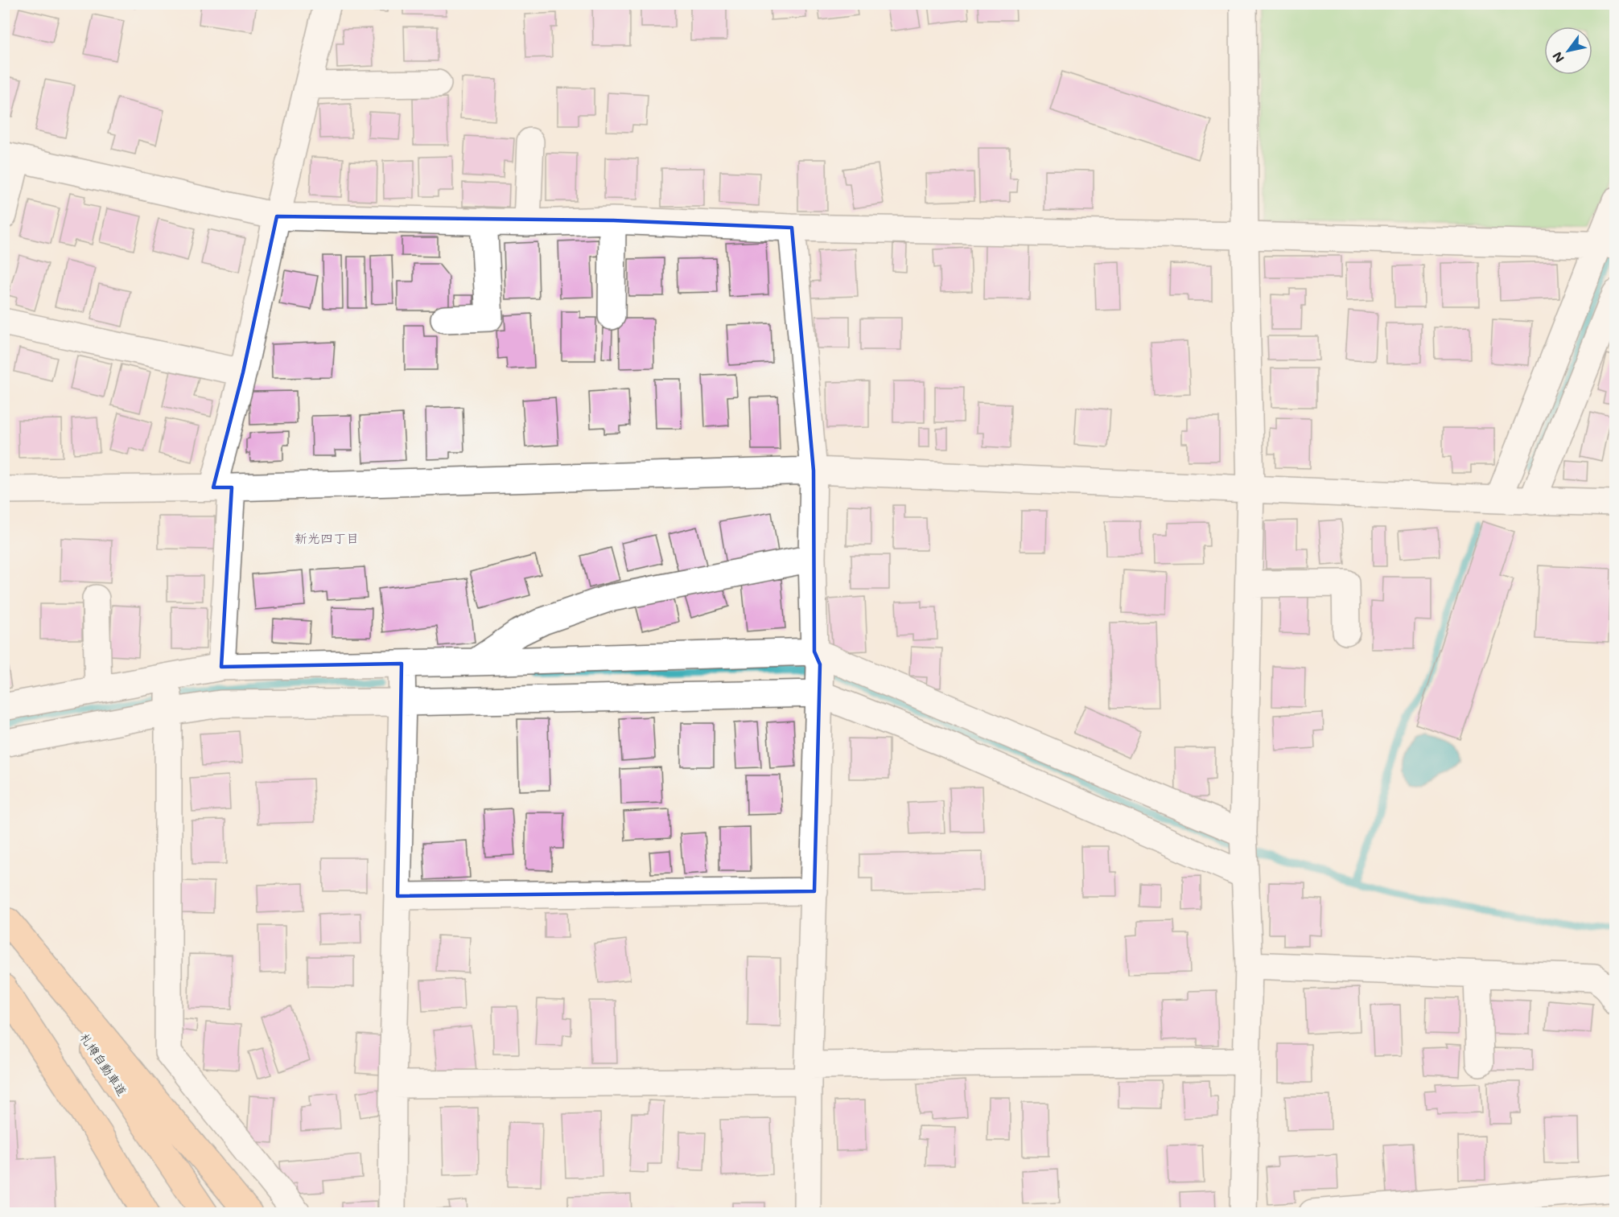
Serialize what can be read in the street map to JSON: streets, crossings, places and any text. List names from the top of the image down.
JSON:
{
  "streets": {
    "highway": ["札樽自動車道"]
  },
  "districts": ["新光四丁目"],
  "north": "bottom left"
}
